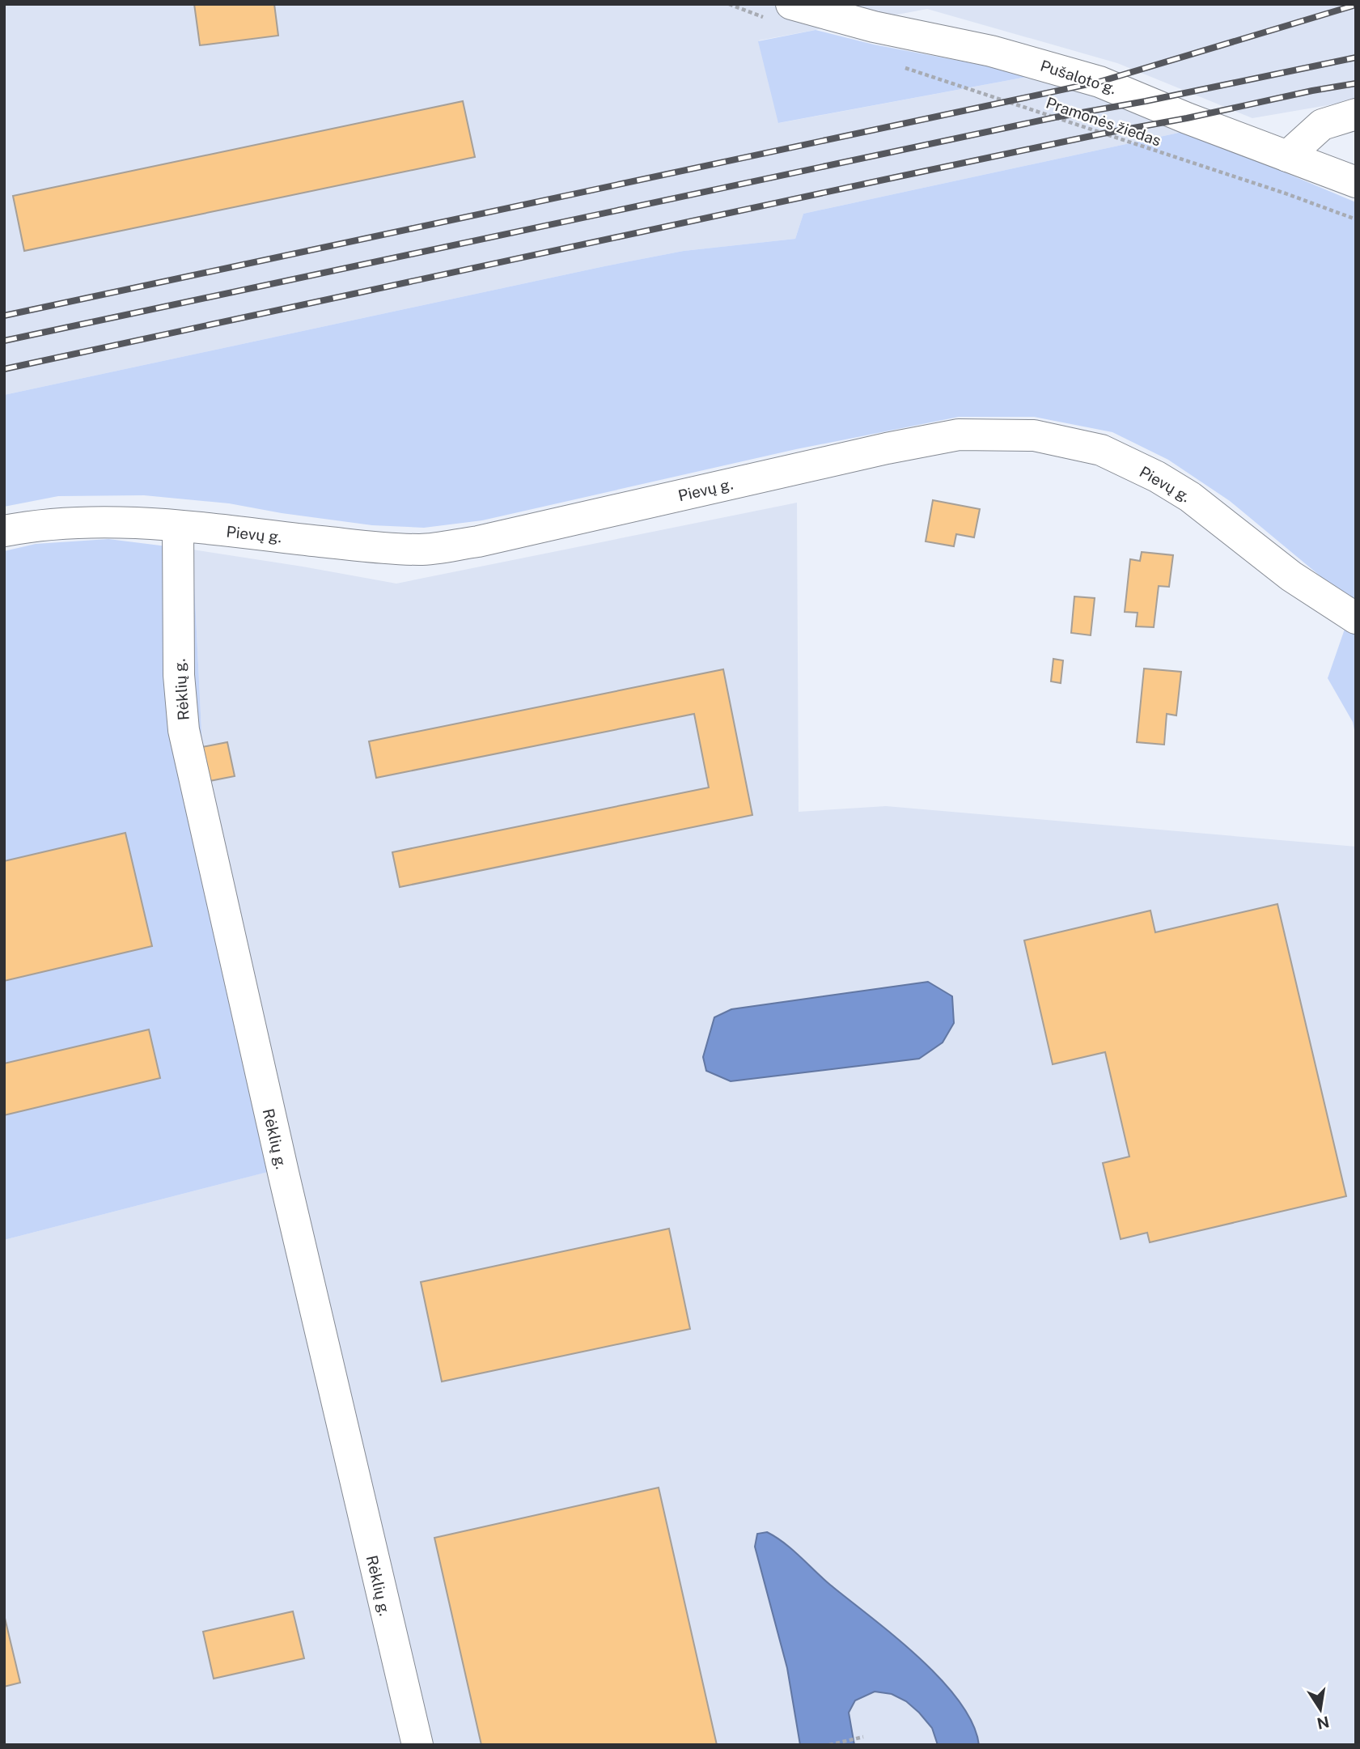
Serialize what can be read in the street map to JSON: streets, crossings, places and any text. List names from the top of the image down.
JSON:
{
  "streets": {
    "street": ["Pušaloto g.", "Pievų g.", "Rėklių g."],
    "path": ["Pramonės žiedas"]
  },
  "crossings": [
    ["Pievų g.", "Rėklių g."]
  ],
  "north": "bottom"
}
